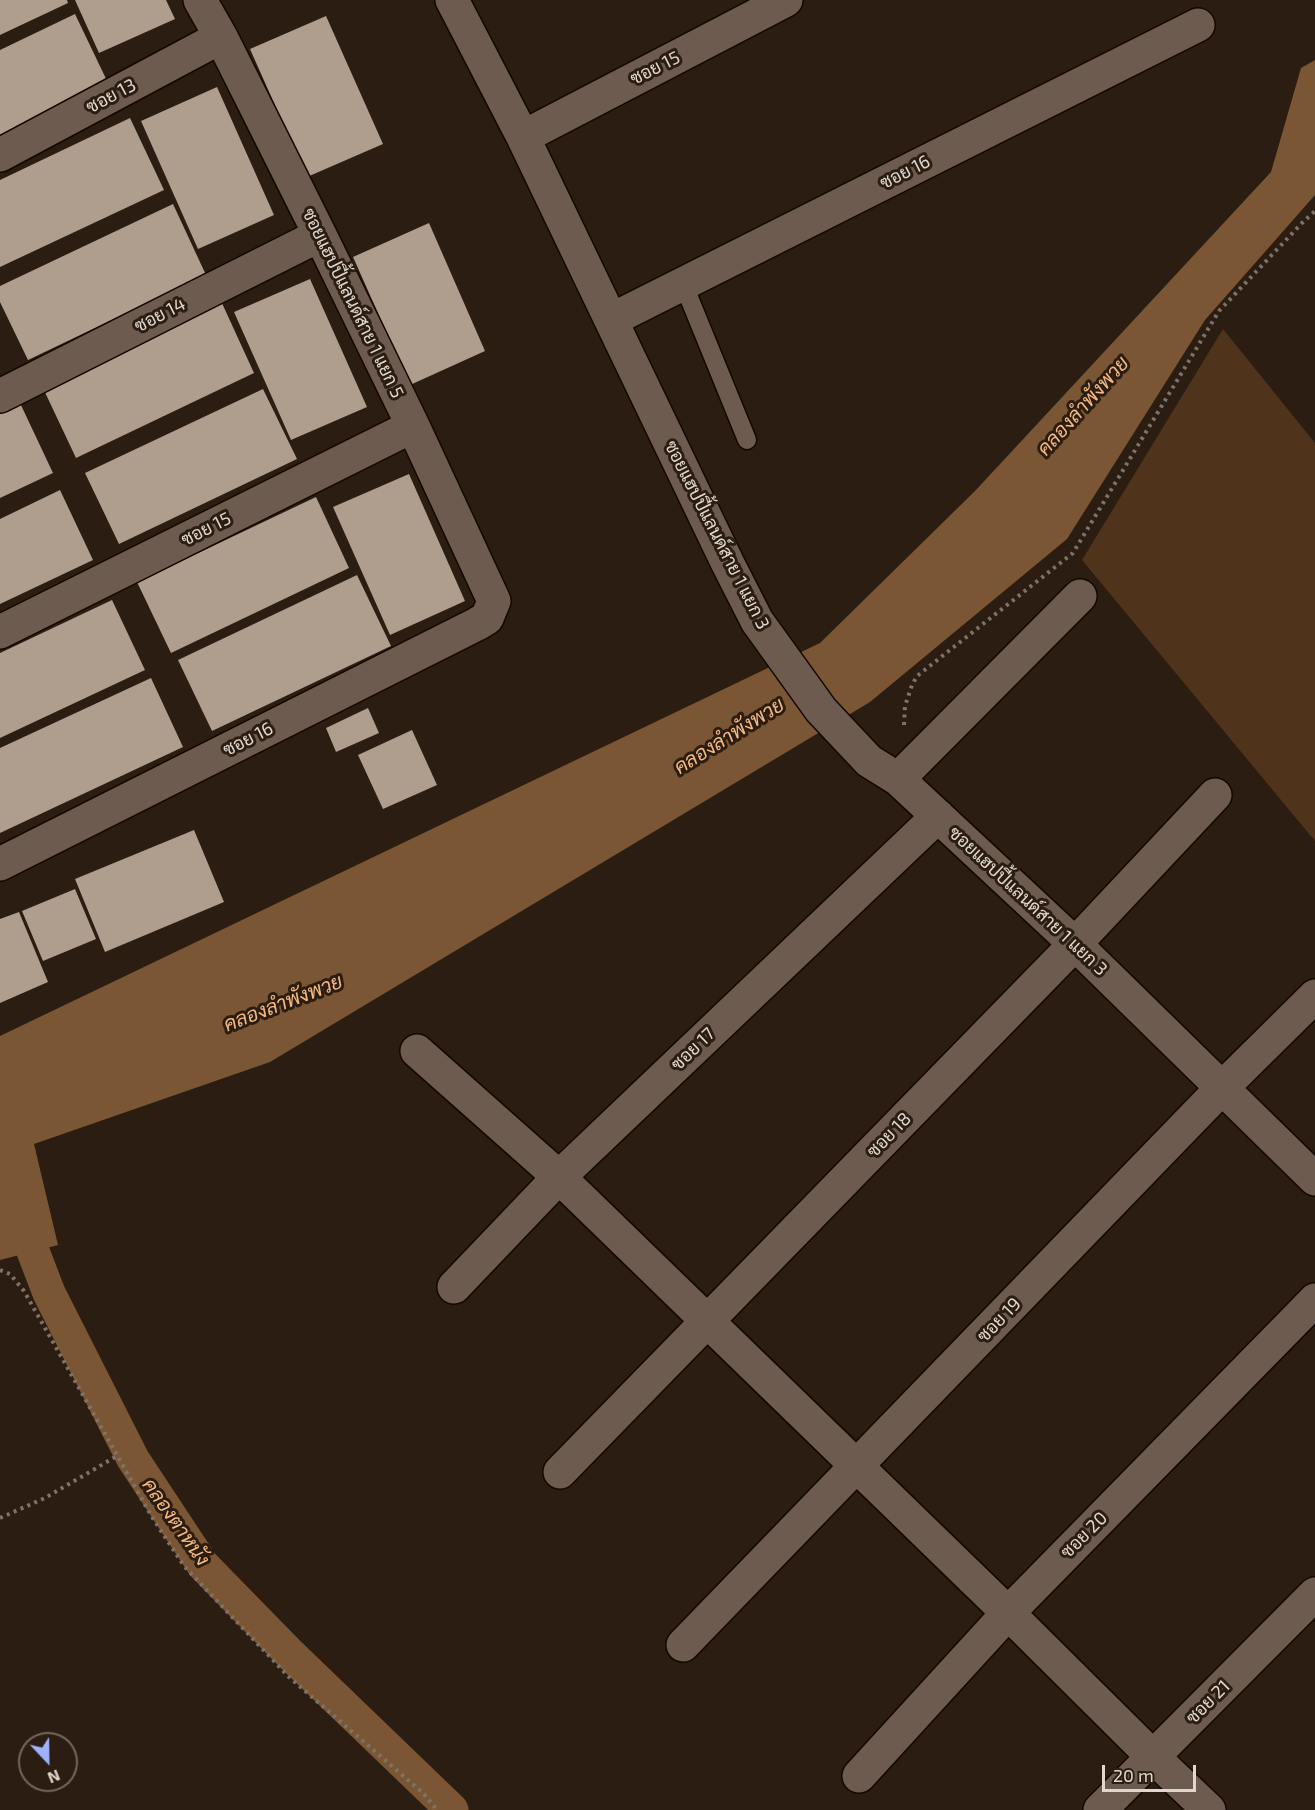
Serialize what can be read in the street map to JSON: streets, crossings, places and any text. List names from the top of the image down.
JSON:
{
  "streets": {
    "street": [
      "ซอย 15",
      "ซอย 13",
      "ซอย 16",
      "ซอยแฮปปี้แลนด์สาย 1 แยก 5",
      "ซอย 14",
      "ซอยแฮปปี้แลนด์สาย 1 แยก 3",
      "ซอย 17",
      "ซอย 18",
      "ซอย 19",
      "ซอย 20",
      "ซอย 21"
    ]
  },
  "crossings": [
    ["ซอย 15", "ซอยแฮปปี้แลนด์สาย 1 แยก 5"],
    ["ซอย 15", "ซอยแฮปปี้แลนด์สาย 1 แยก 3"],
    ["ซอย 13", "ซอยแฮปปี้แลนด์สาย 1 แยก 5"],
    ["ซอย 16", "ซอยแฮปปี้แลนด์สาย 1 แยก 5"],
    ["ซอย 16", "ซอยแฮปปี้แลนด์สาย 1 แยก 3"],
    ["ซอยแฮปปี้แลนด์สาย 1 แยก 5", "ซอย 14"],
    ["ซอยแฮปปี้แลนด์สาย 1 แยก 3", "ซอย 17"],
    ["ซอยแฮปปี้แลนด์สาย 1 แยก 3", "ซอย 18"],
    ["ซอยแฮปปี้แลนด์สาย 1 แยก 3", "ซอย 19"]
  ],
  "water": ["คลองลำพังพวย", "คลองตาหนัง"],
  "scale_bar": "20 m",
  "north": "bottom"
}
